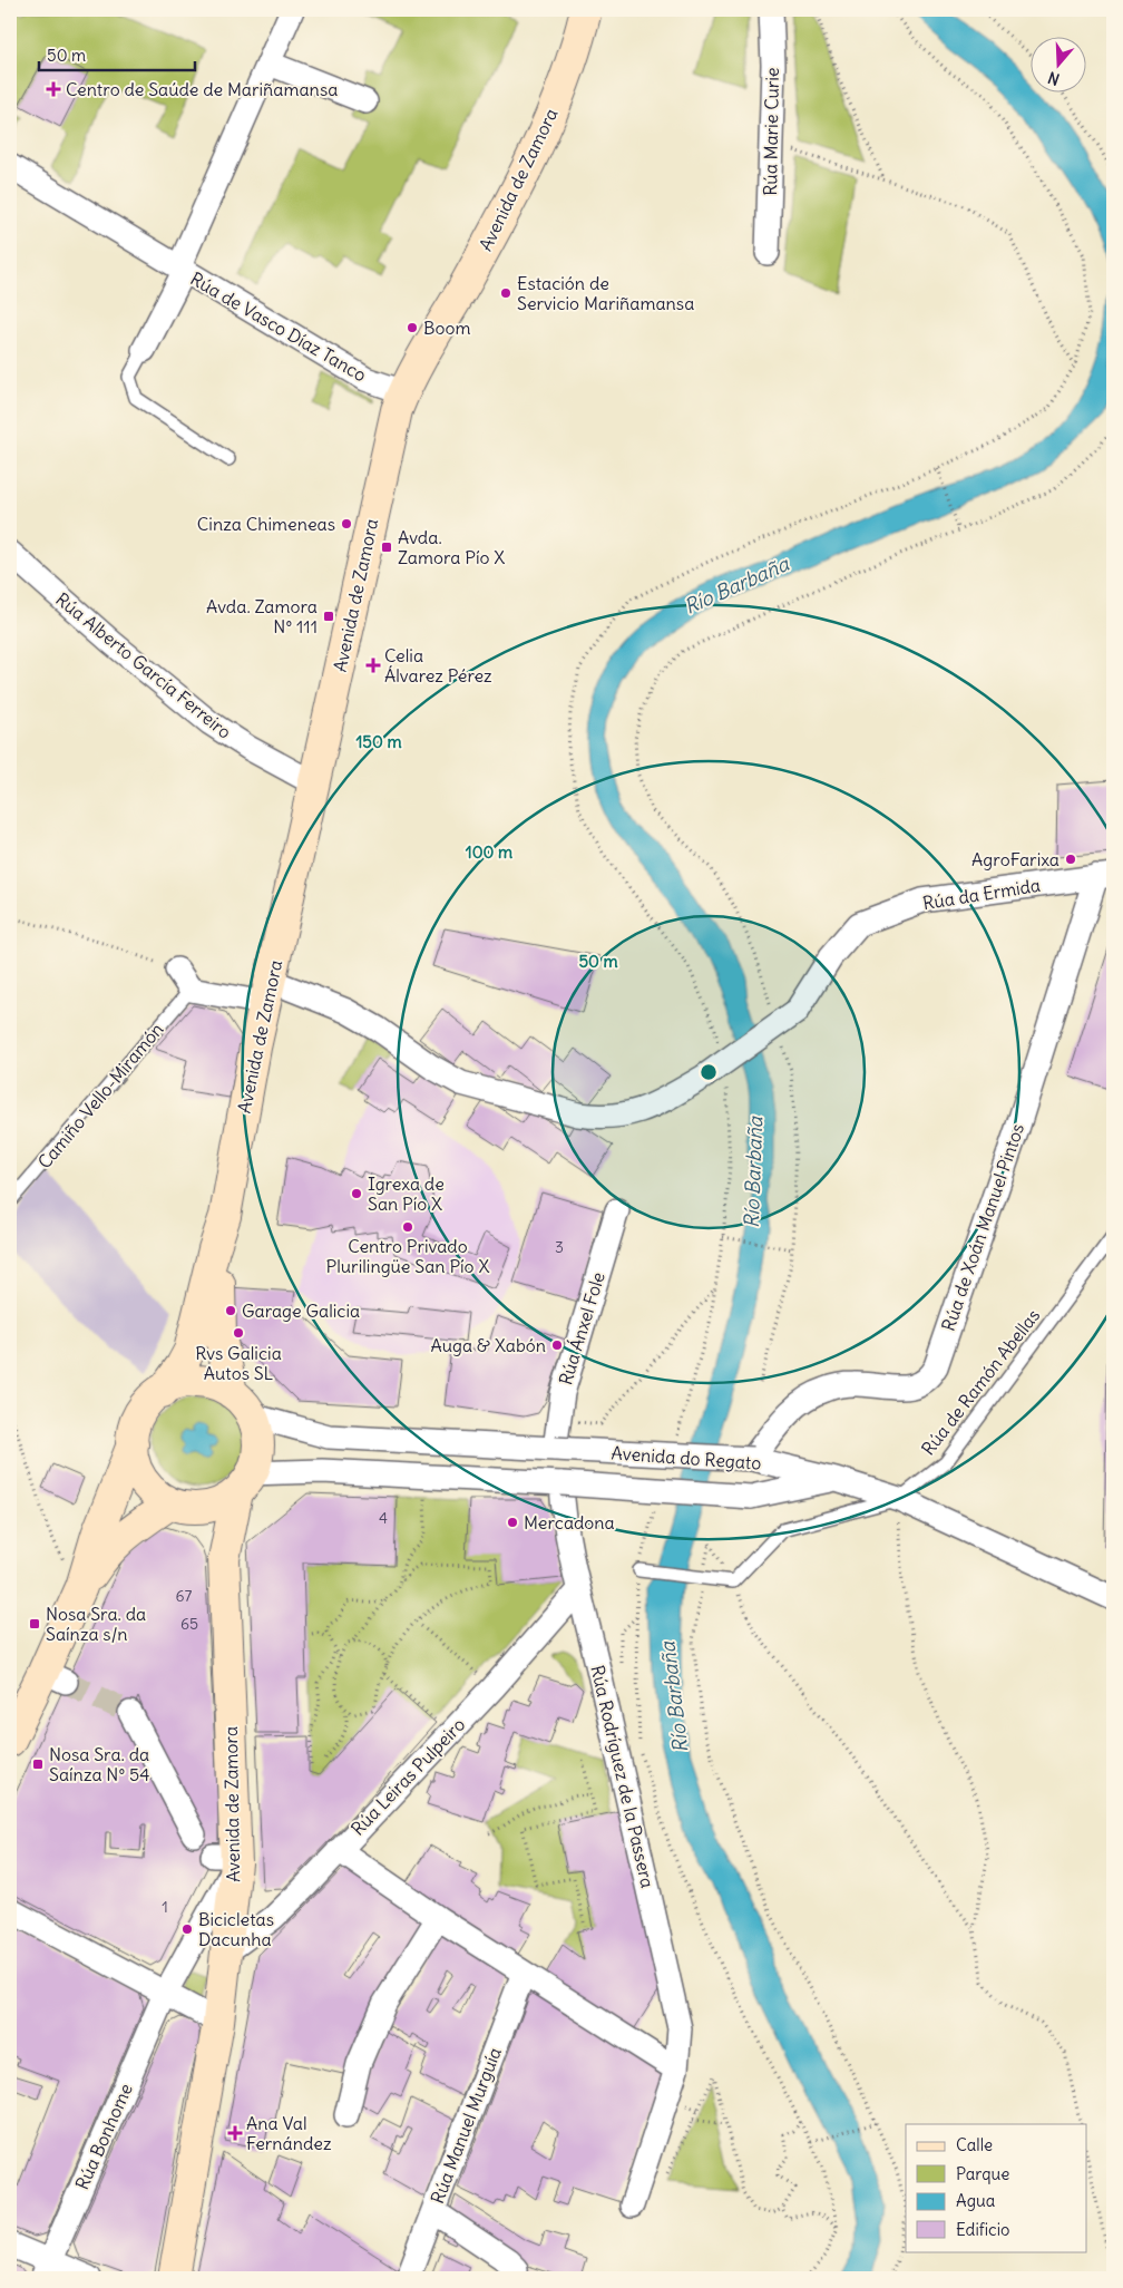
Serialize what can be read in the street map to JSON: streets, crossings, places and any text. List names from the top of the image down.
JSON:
{
  "streets": {
    "street": [
      "Rúa Marie Curie",
      "Avenida de Zamora",
      "Rúa de Vasco Díaz Tanco",
      "Rúa Alberto García Ferreiro",
      "Rúa da Ermida",
      "Rúa de Xoán Manuel Pintos",
      "Rúa Ánxel Fole",
      "Avenida do Regato",
      "Rúa Leiras Pulpeiro",
      "Rúa Rodríguez de la Passera",
      "Rúa Manuel Murguía",
      "Rúa Bonhome"
    ],
    "lane": ["Camiño Vello-Miramón", "Rúa de Ramón Abellas"]
  },
  "crossings": [
    ["Avenida de Zamora", "Rúa de Vasco Díaz Tanco"],
    ["Avenida de Zamora", "Rúa Alberto García Ferreiro"],
    ["Avenida de Zamora", "Avenida do Regato"],
    ["Avenida de Zamora", "Rúa Leiras Pulpeiro"],
    ["Avenida de Zamora", "Rúa Bonhome"],
    ["Rúa da Ermida", "Rúa de Xoán Manuel Pintos"],
    ["Rúa de Xoán Manuel Pintos", "Avenida do Regato"],
    ["Rúa Ánxel Fole", "Avenida do Regato"],
    ["Avenida do Regato", "Rúa Rodríguez de la Passera"],
    ["Rúa Leiras Pulpeiro", "Rúa Rodríguez de la Passera"]
  ],
  "water": ["Río Barbaña"],
  "places": {
    "health": ["Centro de Saúde de Mariñamansa", "Celia Álvarez Pérez", "Ana Val Fernández"],
    "other": [
      "Estación de Servicio Mariñamansa",
      "Boom",
      "Cinza Chimeneas",
      "AgroFarixa",
      "Igrexa de San Pío X",
      "Centro Privado Plurilingüe San Pío X",
      "Garage Galicia",
      "Rvs Galicia Autos SL",
      "Auga & Xabón",
      "Mercadona",
      "Bicicletas Dacunha"
    ],
    "transit": [
      "Avda. Zamora Pío X",
      "Avda. Zamora Nº 111",
      "Nosa Sra. da Saínza s/n",
      "Nosa Sra. da Saínza Nº 54"
    ]
  },
  "house_numbers": [
    "3",
    "4",
    "67",
    "65",
    "1"
  ],
  "legend": [
    "Calle",
    "Parque",
    "Agua",
    "Edificio"
  ],
  "scale_bar": "50 m",
  "north": "bottom",
  "rings": ["150 m", "100 m", "50 m"]
}
